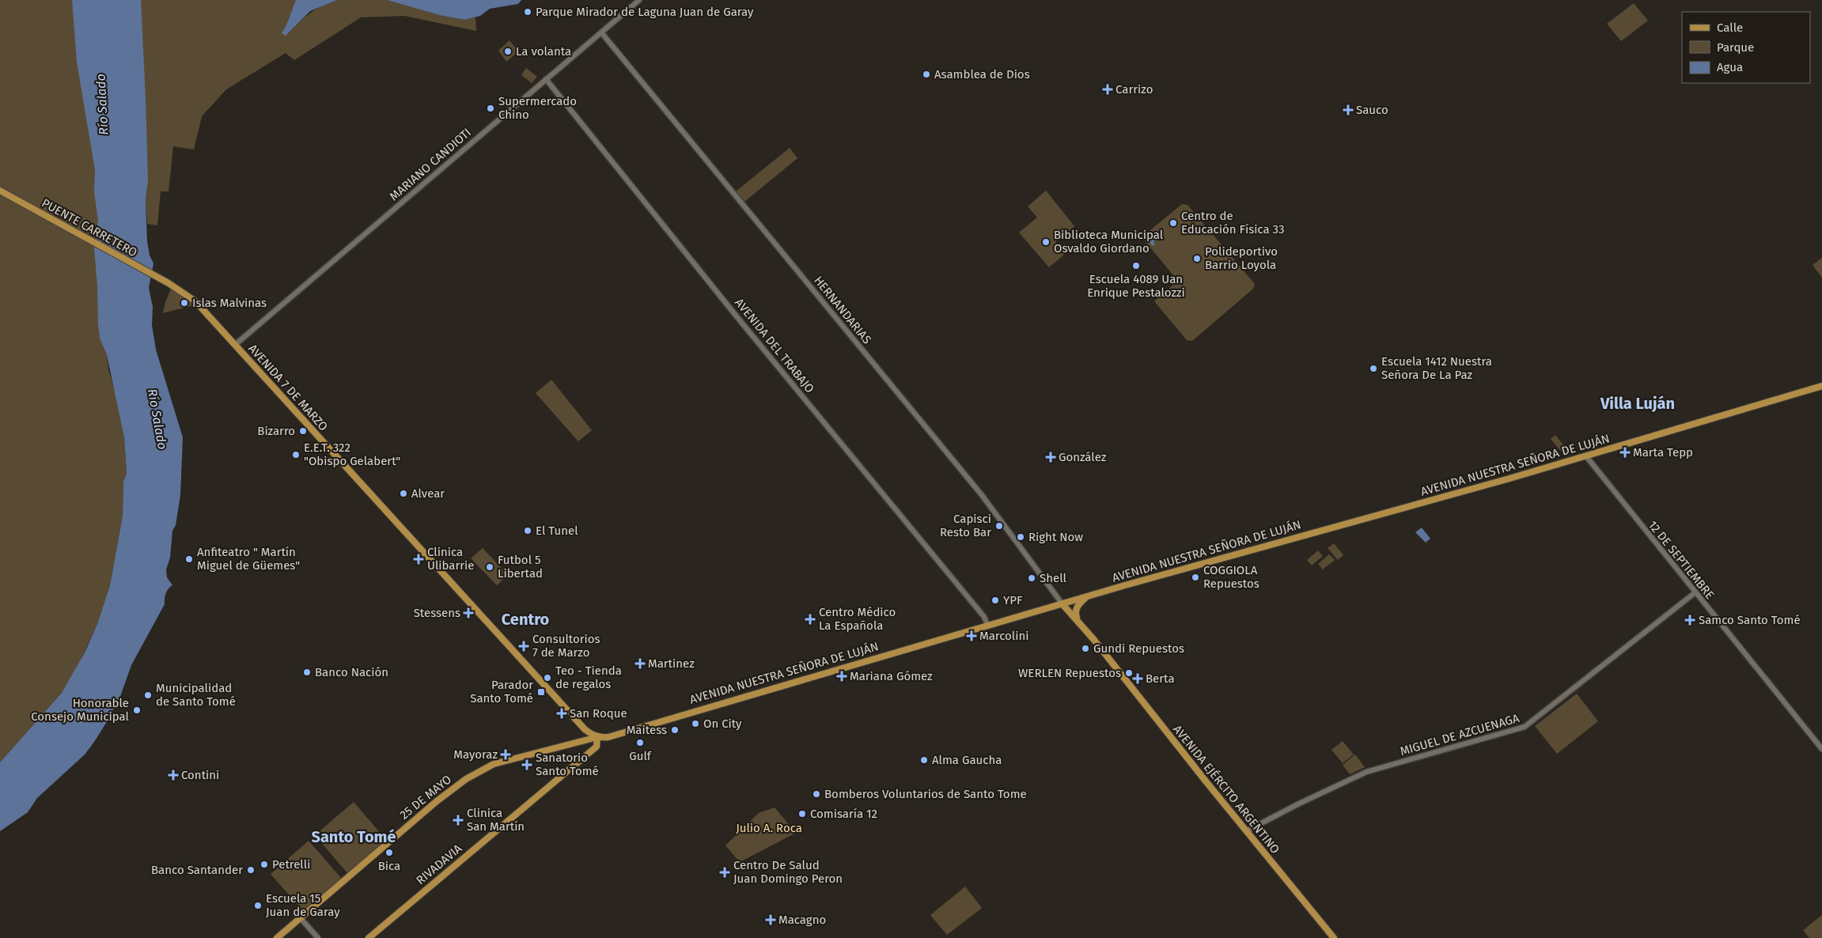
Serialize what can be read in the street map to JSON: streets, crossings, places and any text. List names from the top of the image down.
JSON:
{
  "streets": {
    "main road": [
      "PUENTE CARRETERO",
      "AVENIDA 7 DE MARZO",
      "AVENIDA NUESTRA SEÑORA DE LUJÁN",
      "AVENIDA EJÉRCITO ARGENTINO",
      "25 DE MAYO",
      "RIVADAVIA"
    ],
    "street": [
      "MARIANO CANDIOTI",
      "HERNANDARIAS",
      "AVENIDA DEL TRABAJO",
      "12 DE SEPTIEMBRE",
      "MIGUEL DE AZCUENAGA"
    ]
  },
  "crossings": [
    ["MARIANO CANDIOTI", "HERNANDARIAS"],
    ["MARIANO CANDIOTI", "AVENIDA DEL TRABAJO"],
    ["MARIANO CANDIOTI", "AVENIDA 7 DE MARZO"],
    ["PUENTE CARRETERO", "AVENIDA 7 DE MARZO"],
    ["HERNANDARIAS", "AVENIDA NUESTRA SEÑORA DE LUJÁN"],
    ["HERNANDARIAS", "AVENIDA EJÉRCITO ARGENTINO"],
    ["AVENIDA DEL TRABAJO", "AVENIDA NUESTRA SEÑORA DE LUJÁN"],
    ["AVENIDA 7 DE MARZO", "AVENIDA NUESTRA SEÑORA DE LUJÁN"],
    ["AVENIDA 7 DE MARZO", "25 DE MAYO"],
    ["AVENIDA 7 DE MARZO", "RIVADAVIA"],
    ["AVENIDA NUESTRA SEÑORA DE LUJÁN", "12 DE SEPTIEMBRE"],
    ["AVENIDA NUESTRA SEÑORA DE LUJÁN", "AVENIDA EJÉRCITO ARGENTINO"],
    ["AVENIDA NUESTRA SEÑORA DE LUJÁN", "25 DE MAYO"],
    ["AVENIDA NUESTRA SEÑORA DE LUJÁN", "RIVADAVIA"],
    ["12 DE SEPTIEMBRE", "MIGUEL DE AZCUENAGA"],
    ["MIGUEL DE AZCUENAGA", "AVENIDA EJÉRCITO ARGENTINO"],
    ["25 DE MAYO", "RIVADAVIA"]
  ],
  "districts": ["Villa Luján", "Centro", "Santo Tomé"],
  "water": ["Río Salado"],
  "parks": ["Julio A. Roca"],
  "places": {
    "other": [
      "Parque Mirador de Laguna Juan de Garay",
      "La volanta",
      "Asamblea de Dios",
      "Supermercado Chino",
      "Centro de Educación Física 33",
      "Biblioteca Municipal Osvaldo Giordano",
      "Polideportivo Barrio Loyola",
      "Escuela 4089 Uan Enrique Pestalozzi",
      "Islas Malvinas",
      "Escuela 1412 Nuestra Señora De La Paz",
      "Bizarro",
      "E.E.T. 322 \"Obispo Gelabert\"",
      "Alvear",
      "Capisci Resto Bar",
      "El Tunel",
      "Right Now",
      "Anfiteatro \" Martín Miguel de Güemes\"",
      "Futbol 5 Libertad",
      "COGGIOLA Repuestos",
      "Shell",
      "YPF",
      "Gundi Repuestos",
      "Banco Nación",
      "WERLEN Repuestos",
      "Teo - Tienda de regalos",
      "Municipalidad de Santo Tomé",
      "Honorable Consejo Municipal",
      "On City",
      "Maitess",
      "Gulf",
      "Alma Gaucha",
      "Bomberos Voluntarios de Santo Tome",
      "Comisaría 12",
      "Bica",
      "Petrelli",
      "Banco Santander",
      "Escuela 15 Juan de Garay"
    ],
    "health": [
      "Carrizo",
      "Sauco",
      "Marta Tepp",
      "González",
      "Clinica Ulibarrie",
      "Stessens",
      "Centro Médico La Española",
      "Samco Santo Tomé",
      "Marcolini",
      "Consultorios 7 de Marzo",
      "Martinez",
      "Mariana Gómez",
      "Berta",
      "San Roque",
      "Mayoraz",
      "Sanatorio Santo Tomé",
      "Contini",
      "Clinica San Martín",
      "Centro De Salud Juan Domingo Peron",
      "Macagno"
    ],
    "transit": ["Parador Santo Tomé"]
  },
  "legend": ["Calle", "Parque", "Agua"]
}
